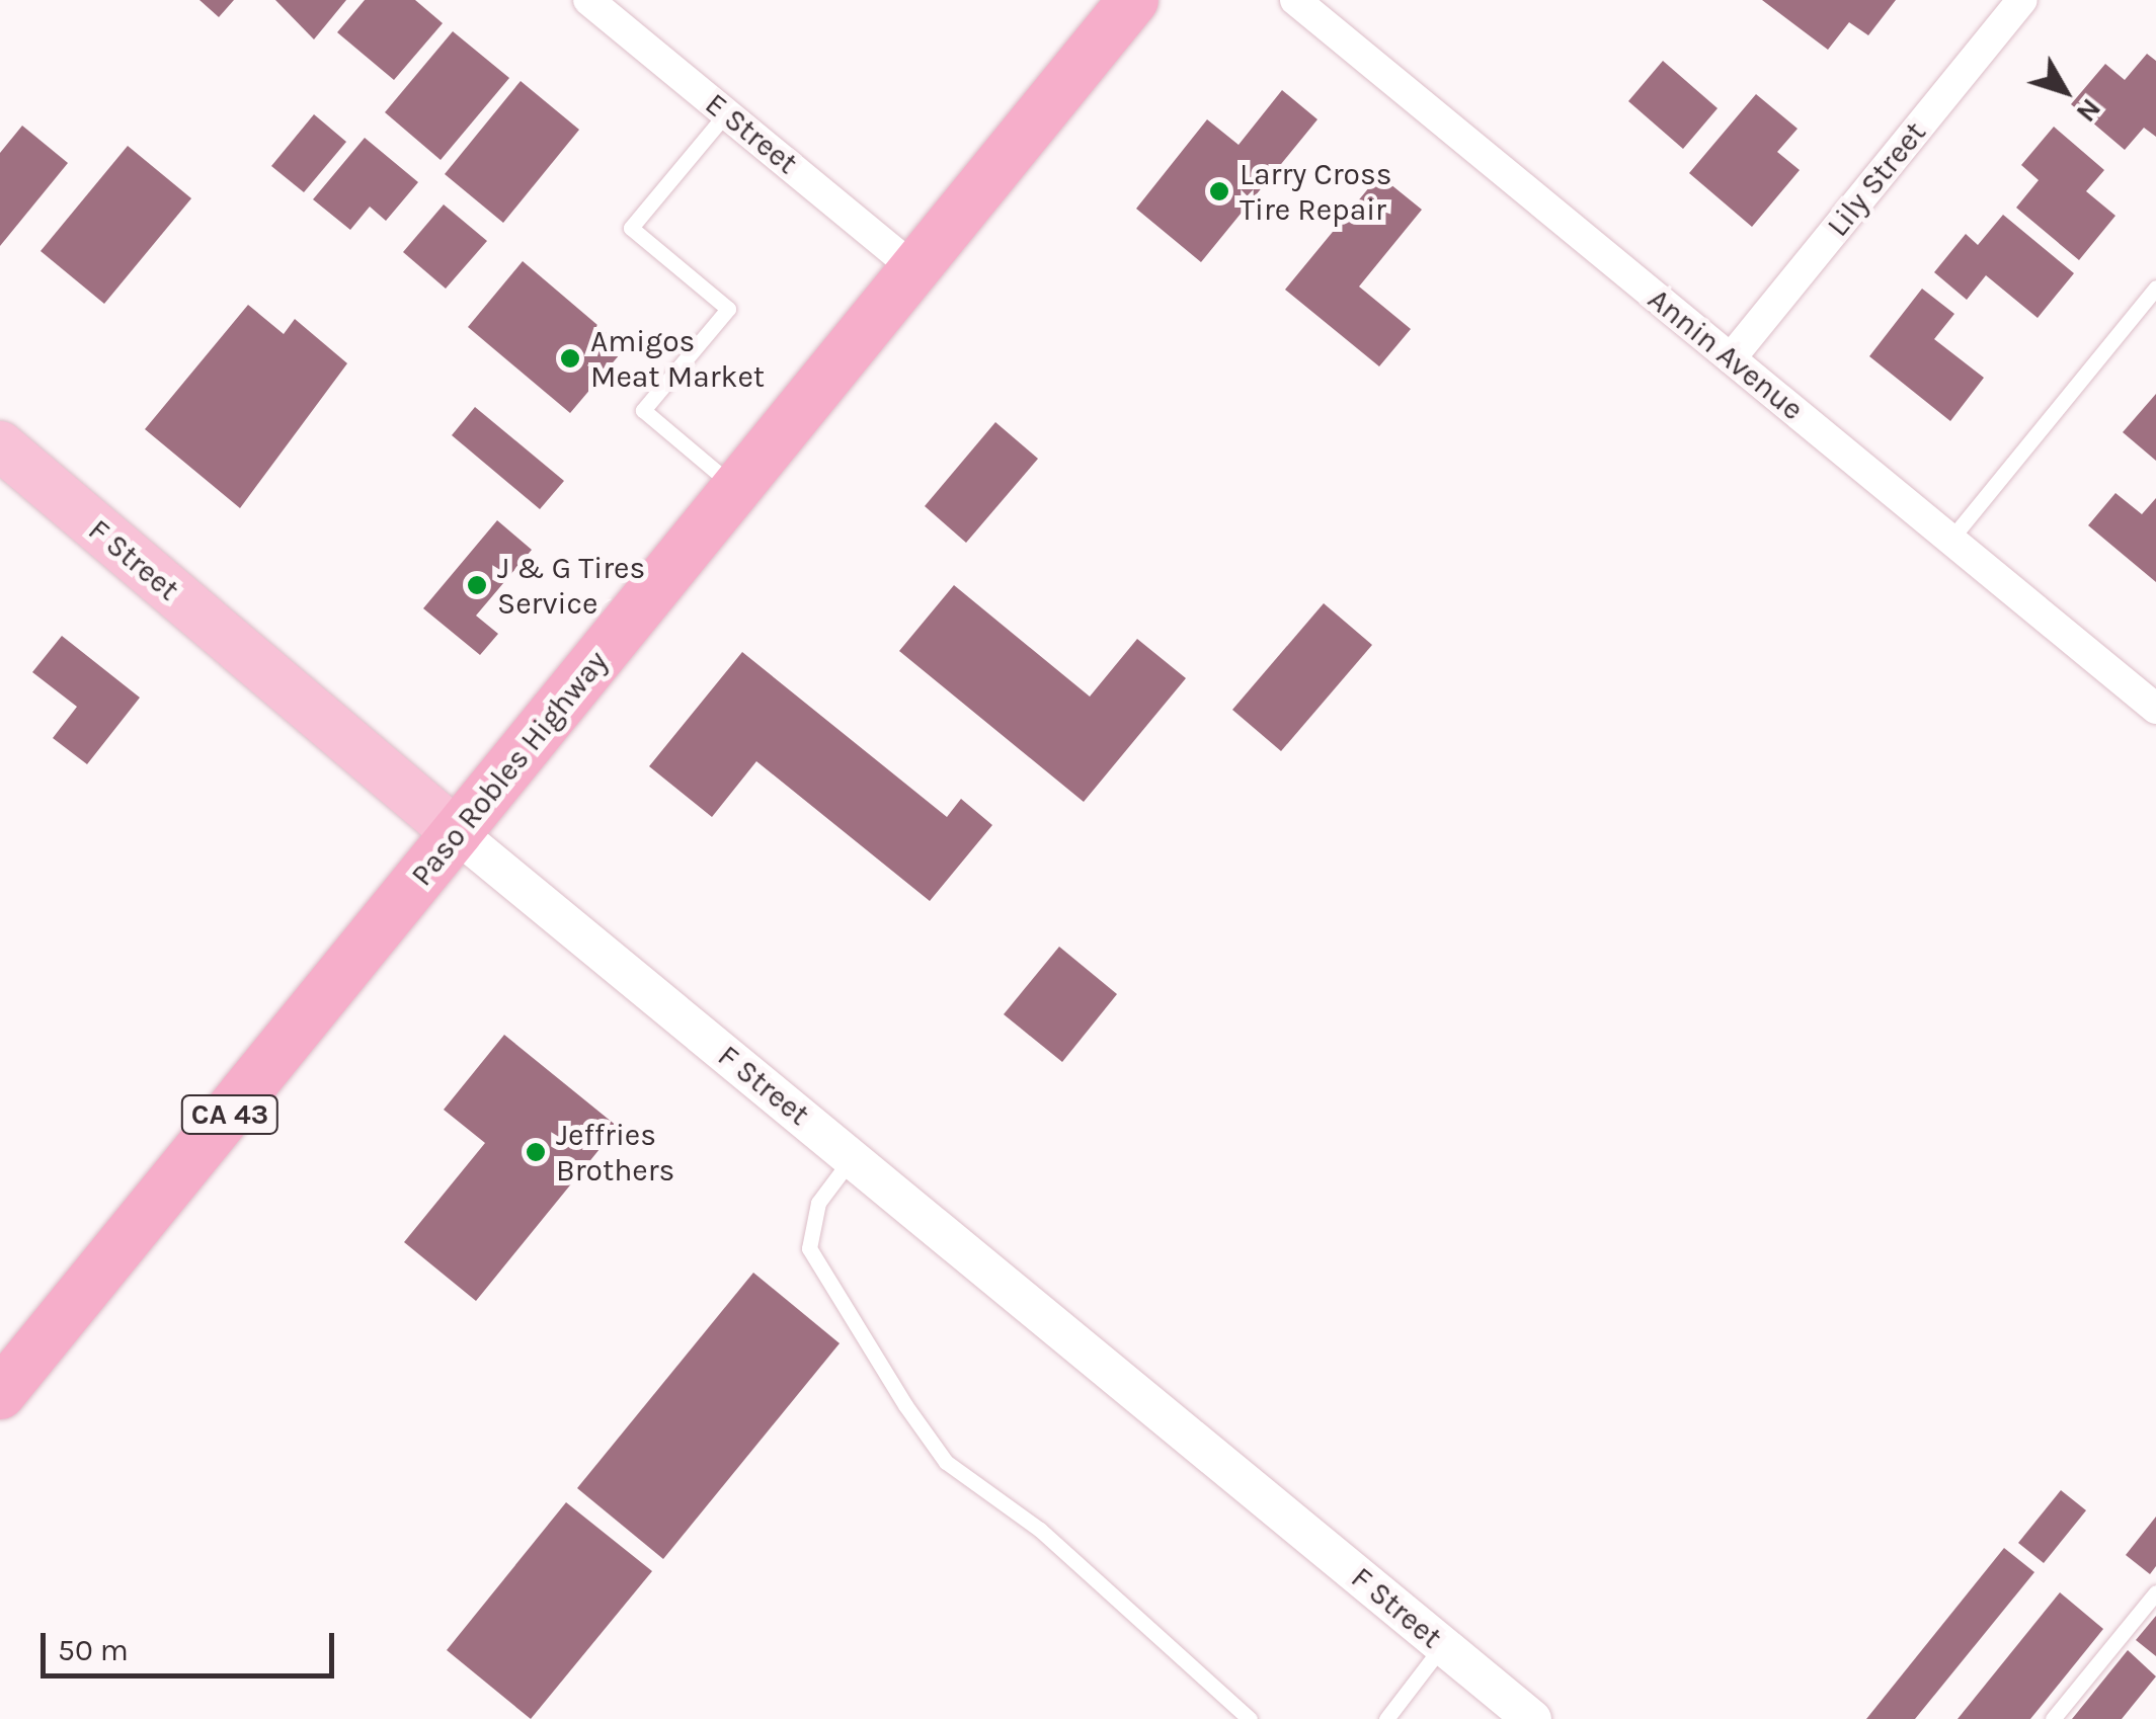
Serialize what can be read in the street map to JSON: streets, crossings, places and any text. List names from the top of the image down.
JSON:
{
  "streets": {
    "highway": ["Paso Robles Highway", "CA 43"],
    "main road": ["F Street"],
    "street": ["E Street", "Lily Street", "Annin Avenue"]
  },
  "crossings": [
    ["E Street", "Paso Robles Highway"],
    ["Lily Street", "Annin Avenue"],
    ["F Street", "Paso Robles Highway"]
  ],
  "places": [
    "Larry Cross Tire Repair",
    "Amigos Meat Market",
    "J & G Tires Service",
    "Jeffries Brothers"
  ],
  "scale_bar": "50 m",
  "north": "bottom right"
}
